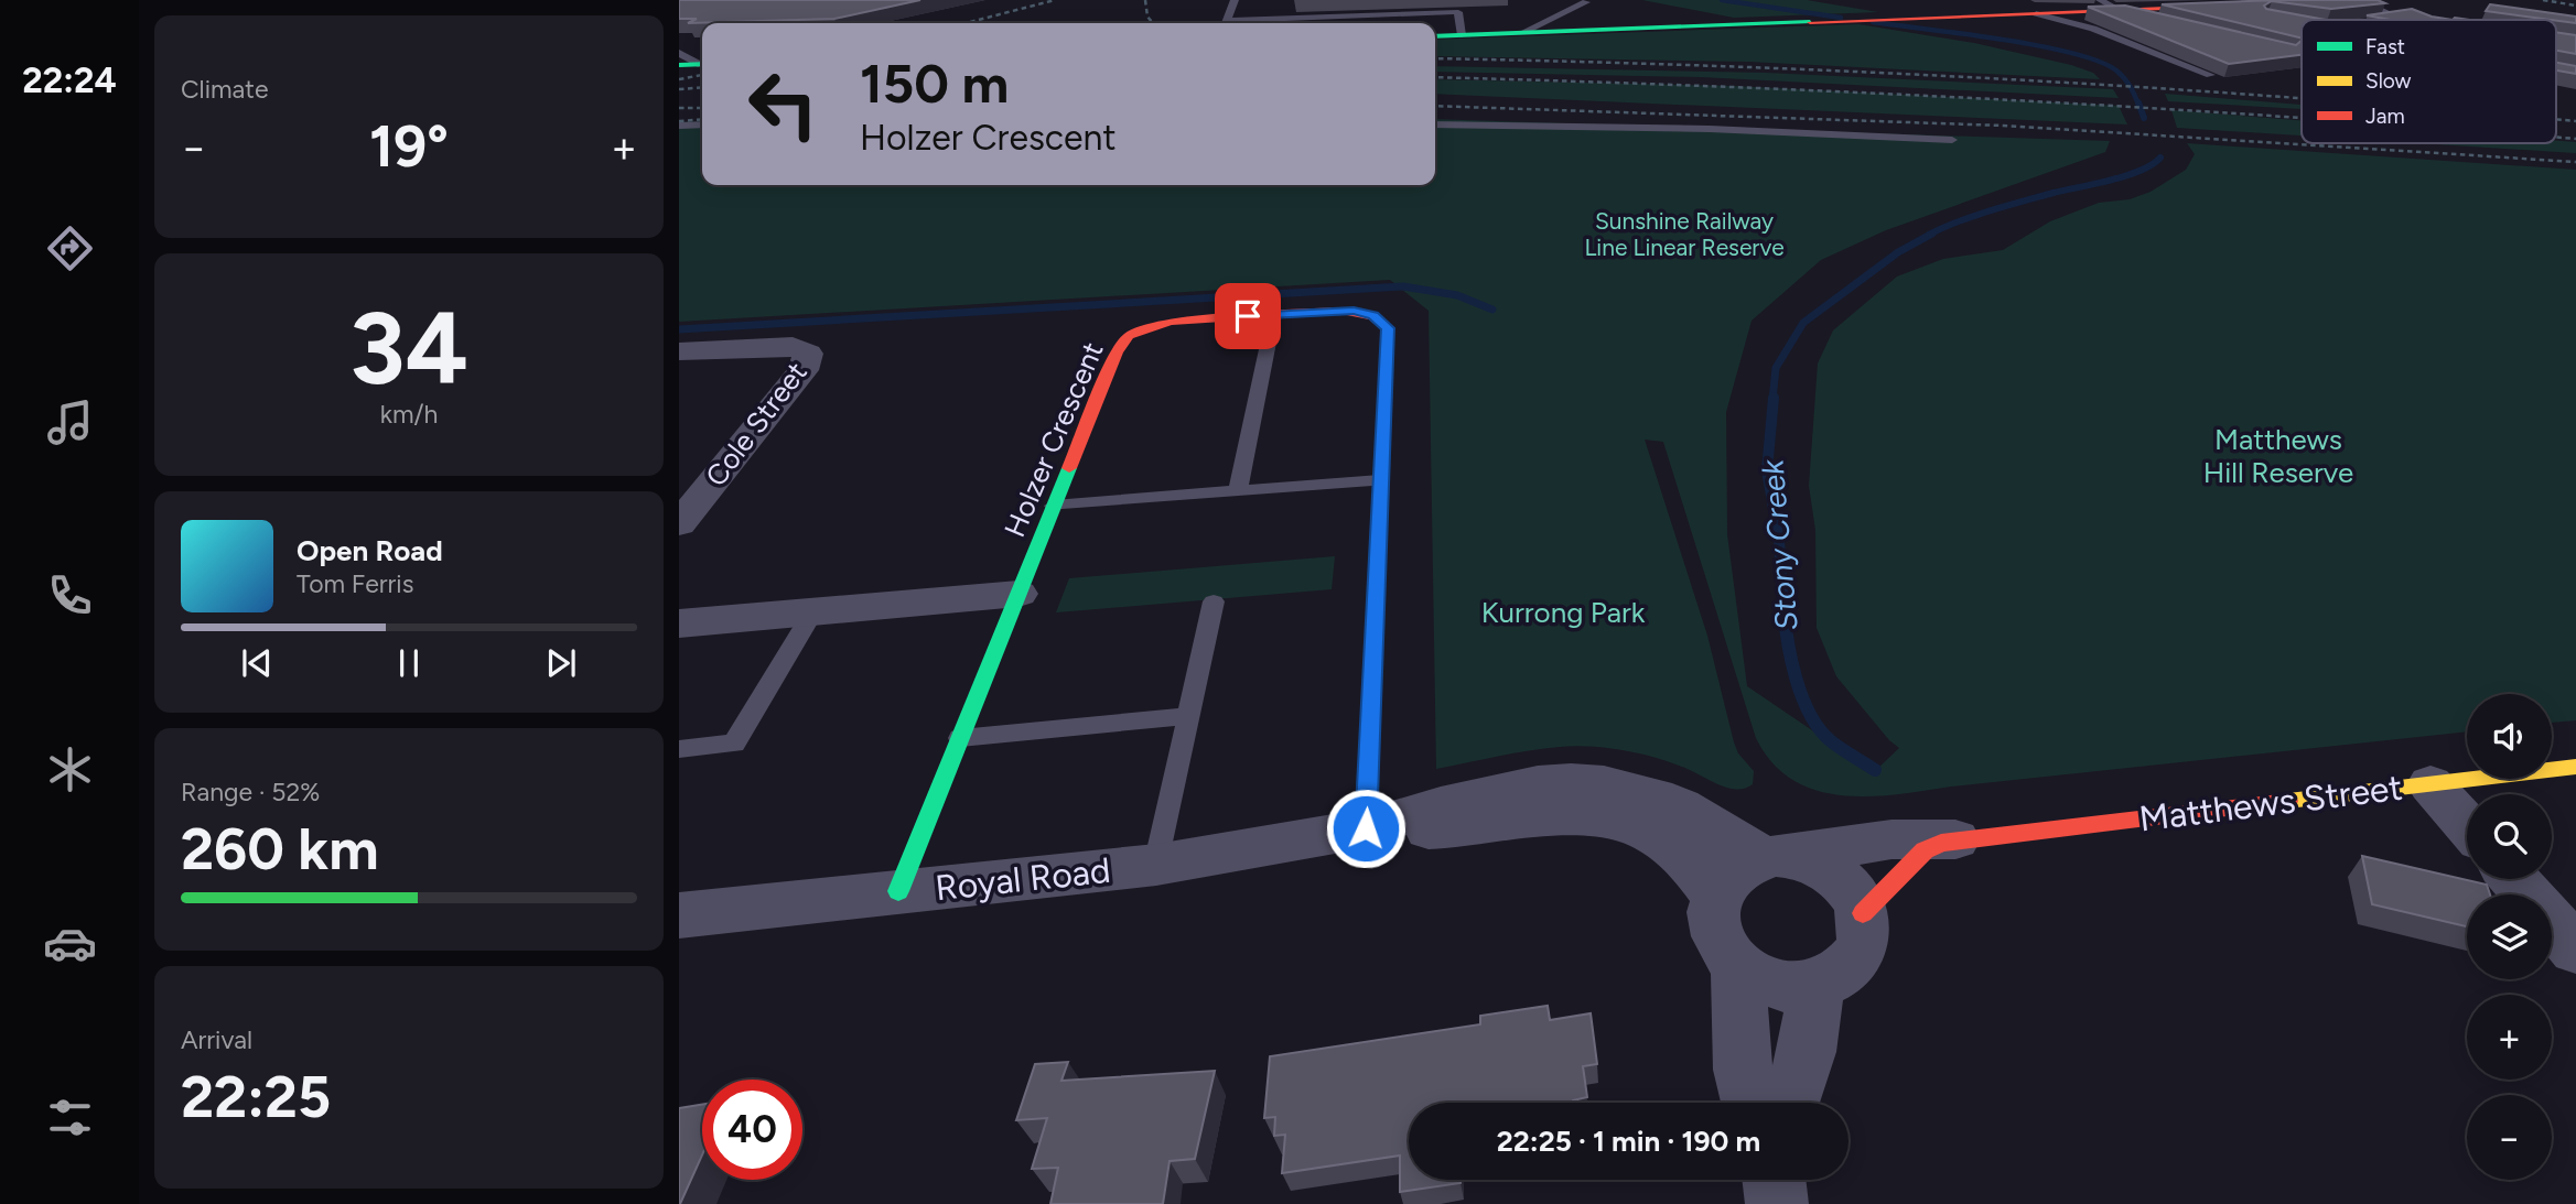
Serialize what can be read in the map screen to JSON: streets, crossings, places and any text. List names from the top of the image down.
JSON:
{
  "streets": {
    "street": [
      "Cole Street",
      "Holzer Crescent",
      "Matthews Street",
      "Royal Road"
    ]
  },
  "crossings": [
    ["Holzer Crescent", "Royal Road"],
    ["Matthews Street", "Royal Road"]
  ],
  "water": ["Stony Creek"],
  "parks": ["Sunshine Railway Line Linear Reserve", "Matthews Hill Reserve", "Kurrong Park"],
  "legend": ["Fast", "Slow", "Jam"],
  "page": {
    "tabs": "22:24",
    "tile": [
      "Climate",
      ["34", "km/h"],
      ["Range · 52%", "260 km"],
      ["Arrival", "22:25"]
    ],
    "turn": ["150 m", "Holzer Crescent"],
    "heat": ["−", "19°", "+"],
    "song": ["Open Road", "Tom Ferris"],
    "map_buttons": ["+", "−"],
    "limit": "40",
    "trip": "22:25 · 1 min · 190 m"
  }
}
